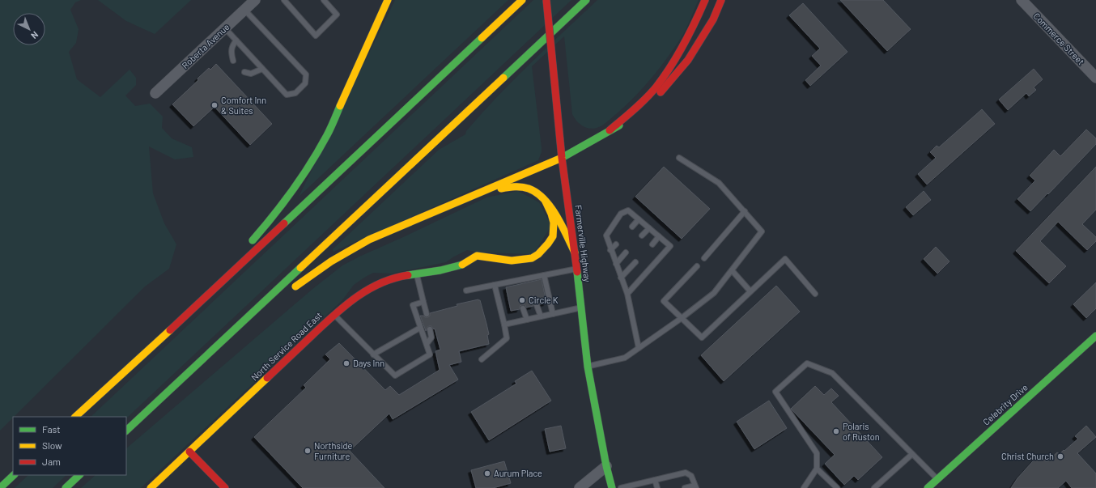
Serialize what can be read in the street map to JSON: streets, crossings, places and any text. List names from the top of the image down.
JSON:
{
  "streets": {
    "main road": ["Farmerville Highway", "North Service Road East", "Celebrity Drive"],
    "street": ["Commerce Street", "Roberta Avenue"]
  },
  "places": [
    "Comfort Inn & Suites",
    "Circle K",
    "Days Inn",
    "Polaris of Ruston",
    "Northside Furniture",
    "Christ Church",
    "Aurum Place"
  ],
  "legend": ["Fast", "Slow", "Jam"],
  "north": "bottom right"
}
